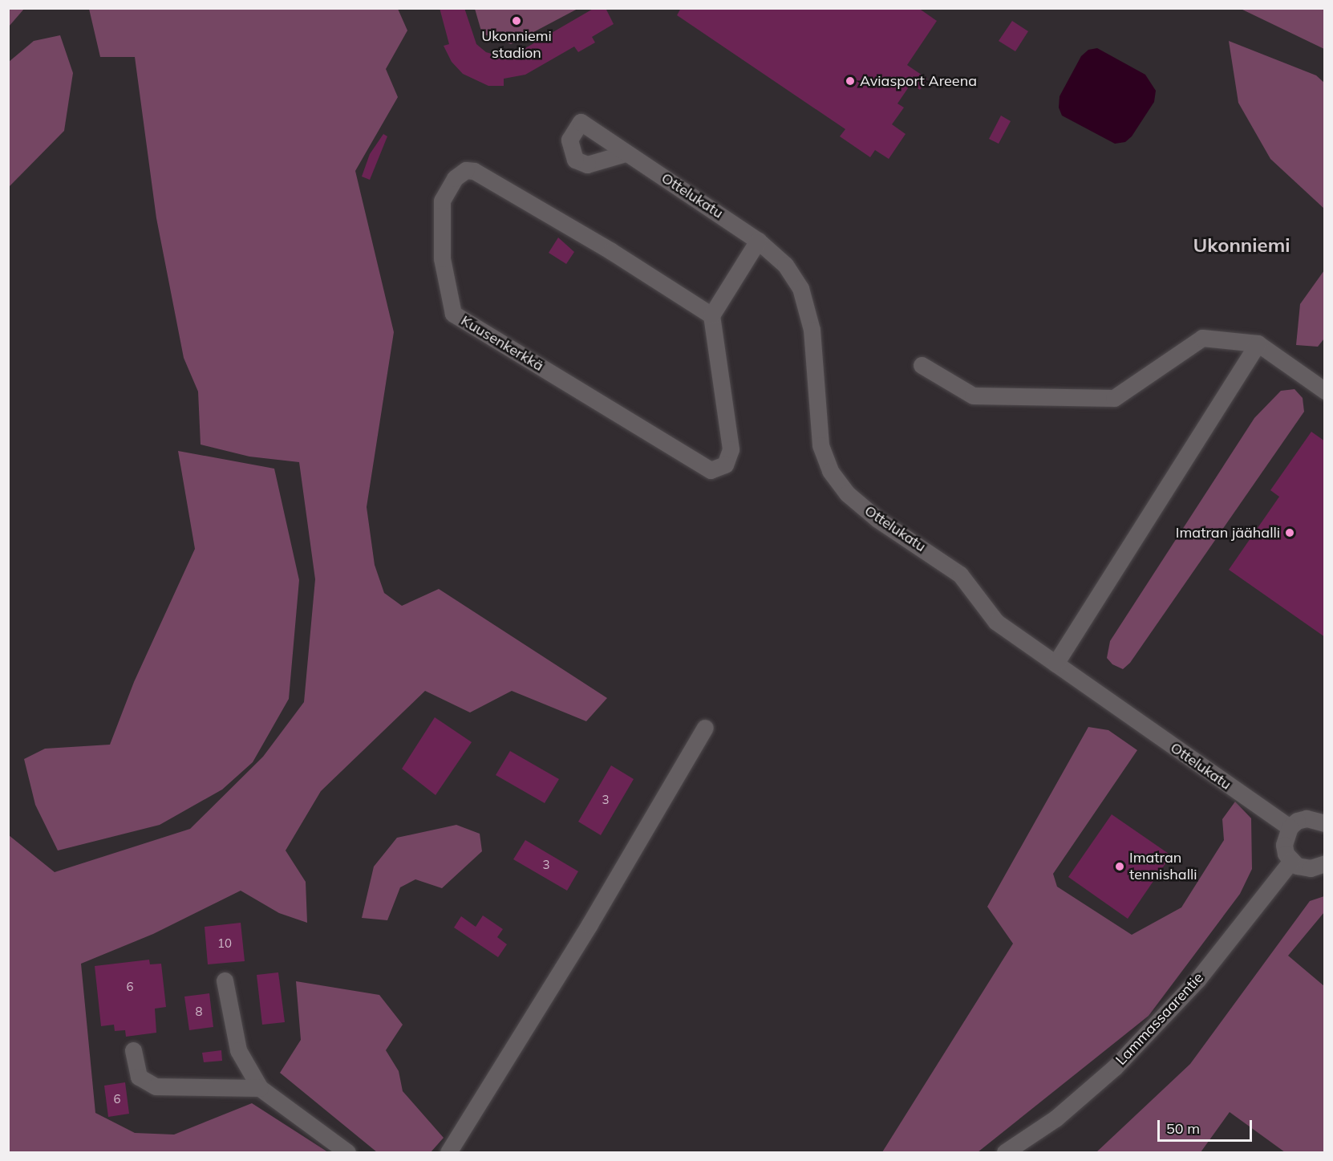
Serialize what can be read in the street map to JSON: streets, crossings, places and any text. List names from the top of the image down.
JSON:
{
  "streets": {
    "street": ["Ottelukatu", "Kuusenkerkkä", "Lammassaarentie"]
  },
  "districts": ["Ukonniemi"],
  "places": [
    "Ukonniemi stadion",
    "Aviasport Areena",
    "Imatran jäähalli",
    "Imatran tennishalli"
  ],
  "house_numbers": [
    "3",
    "3",
    "10",
    "6",
    "8",
    "6"
  ],
  "scale_bar": "50 m"
}
